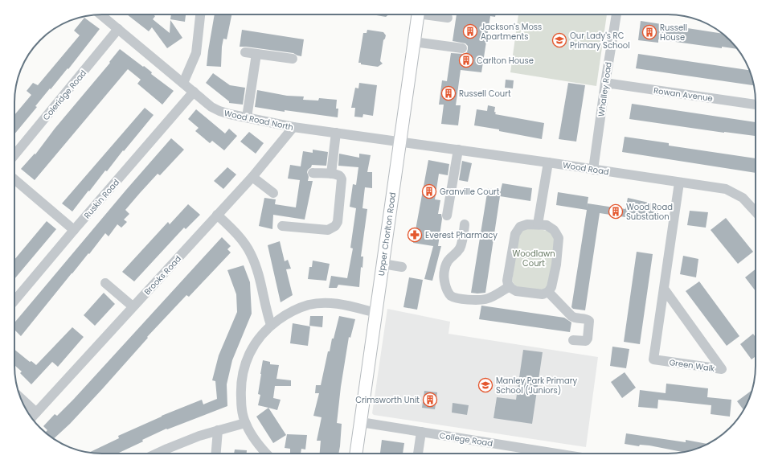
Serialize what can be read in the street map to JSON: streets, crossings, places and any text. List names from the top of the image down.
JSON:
{
  "streets": {
    "main road": ["Upper Chorlton Road"],
    "street": [
      "Whalley Road",
      "Rowan Avenue",
      "Coleridge Road",
      "Wood Road North",
      "Wood Road",
      "Ruskin Road",
      "Brooks Road",
      "Green Walk",
      "College Road"
    ]
  },
  "crossings": [
    ["Whalley Road", "Rowan Avenue"],
    ["Whalley Road", "Wood Road"],
    ["Coleridge Road", "Wood Road North"],
    ["Wood Road North", "Wood Road"],
    ["Wood Road North", "Ruskin Road"],
    ["Wood Road North", "Upper Chorlton Road"],
    ["Wood Road North", "Brooks Road"],
    ["Wood Road", "Upper Chorlton Road"],
    ["Wood Road", "Green Walk"],
    ["Upper Chorlton Road", "College Road"]
  ],
  "parks": ["Woodlawn Court"],
  "places": {
    "building": [
      "Jackson's Moss Apartments",
      "Russell House",
      "Carlton House",
      "Russell Court",
      "Granville Court",
      "Wood Road Substation",
      "Crimsworth Unit"
    ],
    "school or university": ["Our Lady's RC Primary School", "Manley Park Primary School (Juniors)"],
    "pharmacy": ["Everest Pharmacy"]
  }
}
